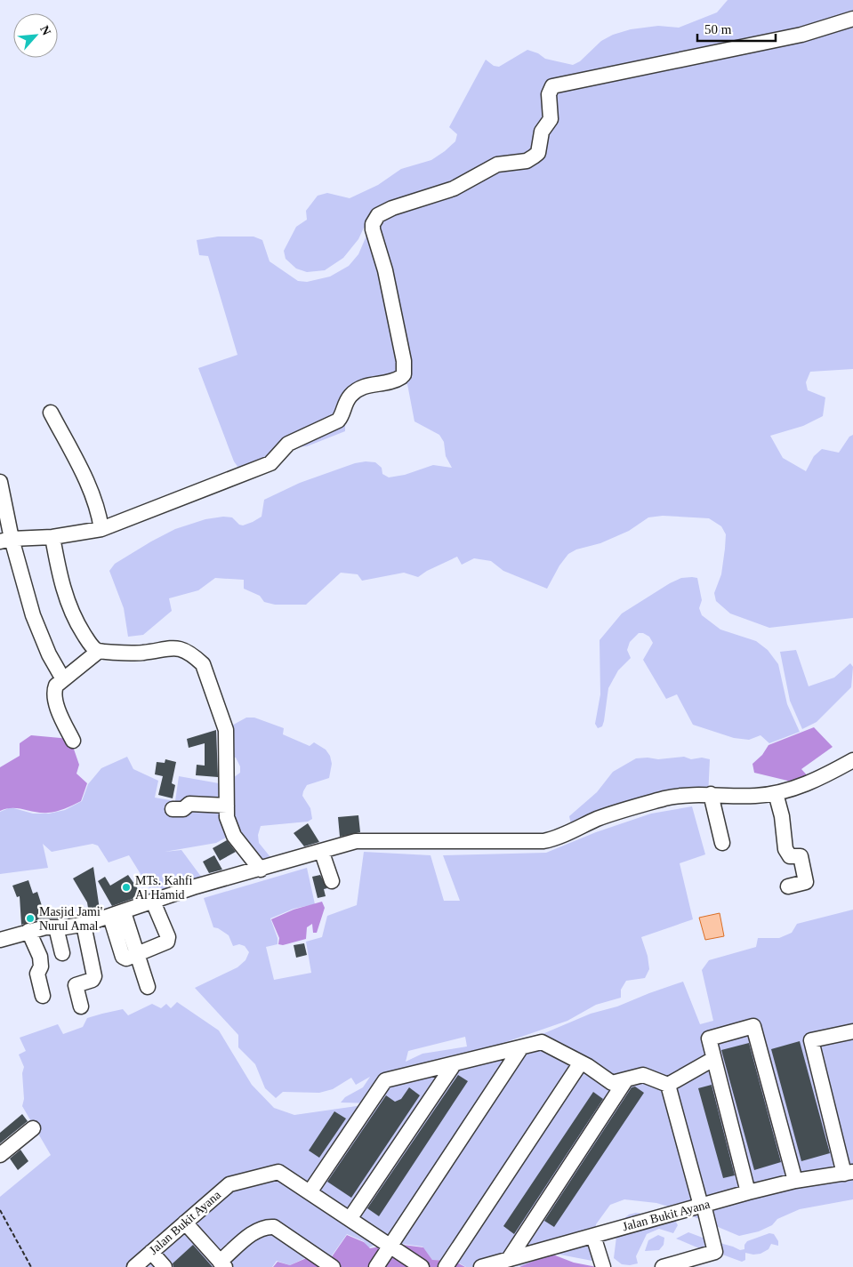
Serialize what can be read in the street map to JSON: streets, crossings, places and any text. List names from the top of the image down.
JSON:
{
  "streets": {
    "street": ["Jalan Bukit Ayana"]
  },
  "places": ["MTs. Kahfi Al Hamid", "Masjid Jami' Nurul Amal"],
  "scale_bar": "50 m",
  "north": "top right"
}
